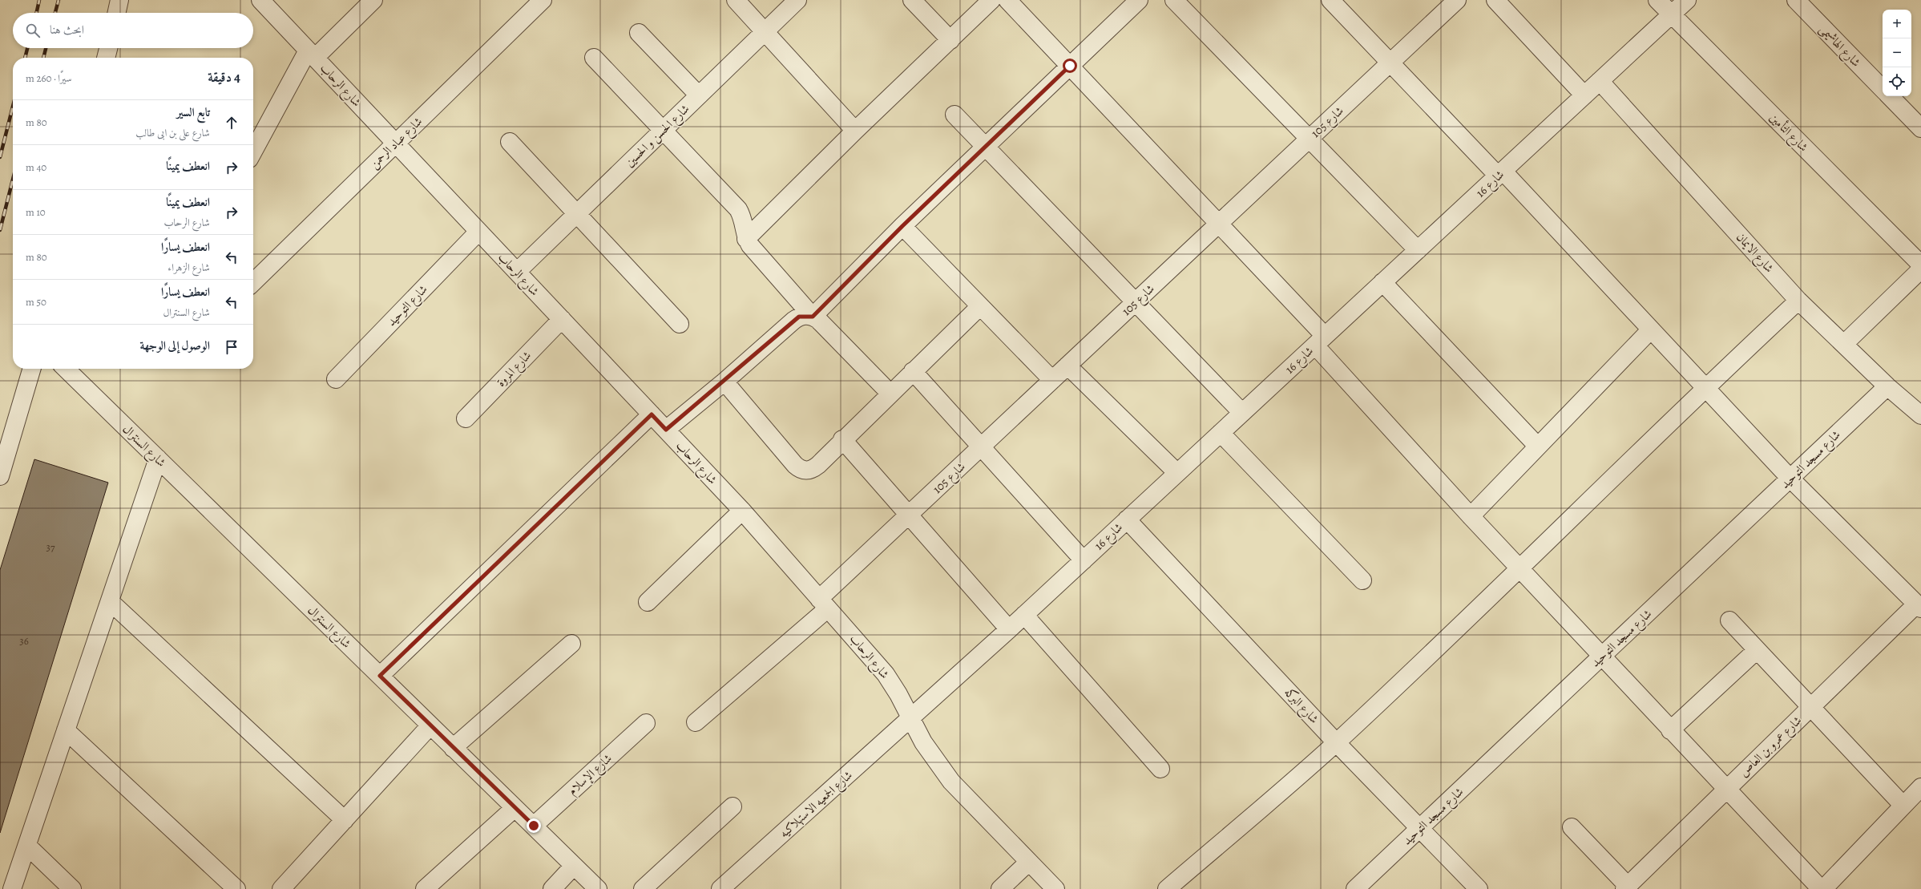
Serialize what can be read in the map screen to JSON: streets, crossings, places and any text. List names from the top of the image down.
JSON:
{
  "streets": {
    "street": [
      "شارع الهاشيمى",
      "شارع الرحاب",
      "شارع 105",
      "شارع التأمين",
      "شارع الحسن و الحسين",
      "شارع عباد الرحمن",
      "شارع 16",
      "شارع الايمان",
      "شارع التوحيد",
      "شارع المروة",
      "شارع السنترال",
      "شارع مسجد التوحيد",
      "شارع البركه",
      "شارع عمرو بن العاص",
      "شارع الإسلام",
      "شارع الجمعيه الاستهلاكيه"
    ]
  },
  "crossings": [
    ["شارع الرحاب", "شارع 105"],
    ["شارع الرحاب", "شارع الحسن و الحسين"],
    ["شارع الرحاب", "شارع عباد الرحمن"],
    ["شارع الرحاب", "شارع 16"],
    ["شارع الرحاب", "شارع التوحيد"],
    ["شارع الرحاب", "شارع المروة"],
    ["شارع الرحاب", "شارع الجمعيه الاستهلاكيه"],
    ["شارع التأمين", "شارع 16"],
    ["شارع 16", "شارع الايمان"],
    ["شارع 16", "شارع البركه"],
    ["شارع 16", "شارع الجمعيه الاستهلاكيه"],
    ["شارع الايمان", "شارع مسجد التوحيد"],
    ["شارع السنترال", "شارع الإسلام"],
    ["شارع مسجد التوحيد", "شارع البركه"]
  ],
  "house_numbers": ["37", "36"],
  "page": {
    "map_buttons": ["+", "−"],
    "search": "ابحث هنا",
    "heading": ["4 دقيقة", "سيرًا · 260 m"],
    "list": [
      ["تابع السير", "شارع على بن ابى طالب", "80 m"],
      ["انعطف يمينًا", "40 m"],
      ["انعطف يمينًا", "شارع الرحاب", "10 m"],
      ["انعطف يسارًا", "شارع الزهراء", "80 m"],
      ["انعطف يسارًا", "شارع السنترال", "50 m"],
      "الوصول إلى الوجهة"
    ]
  }
}
